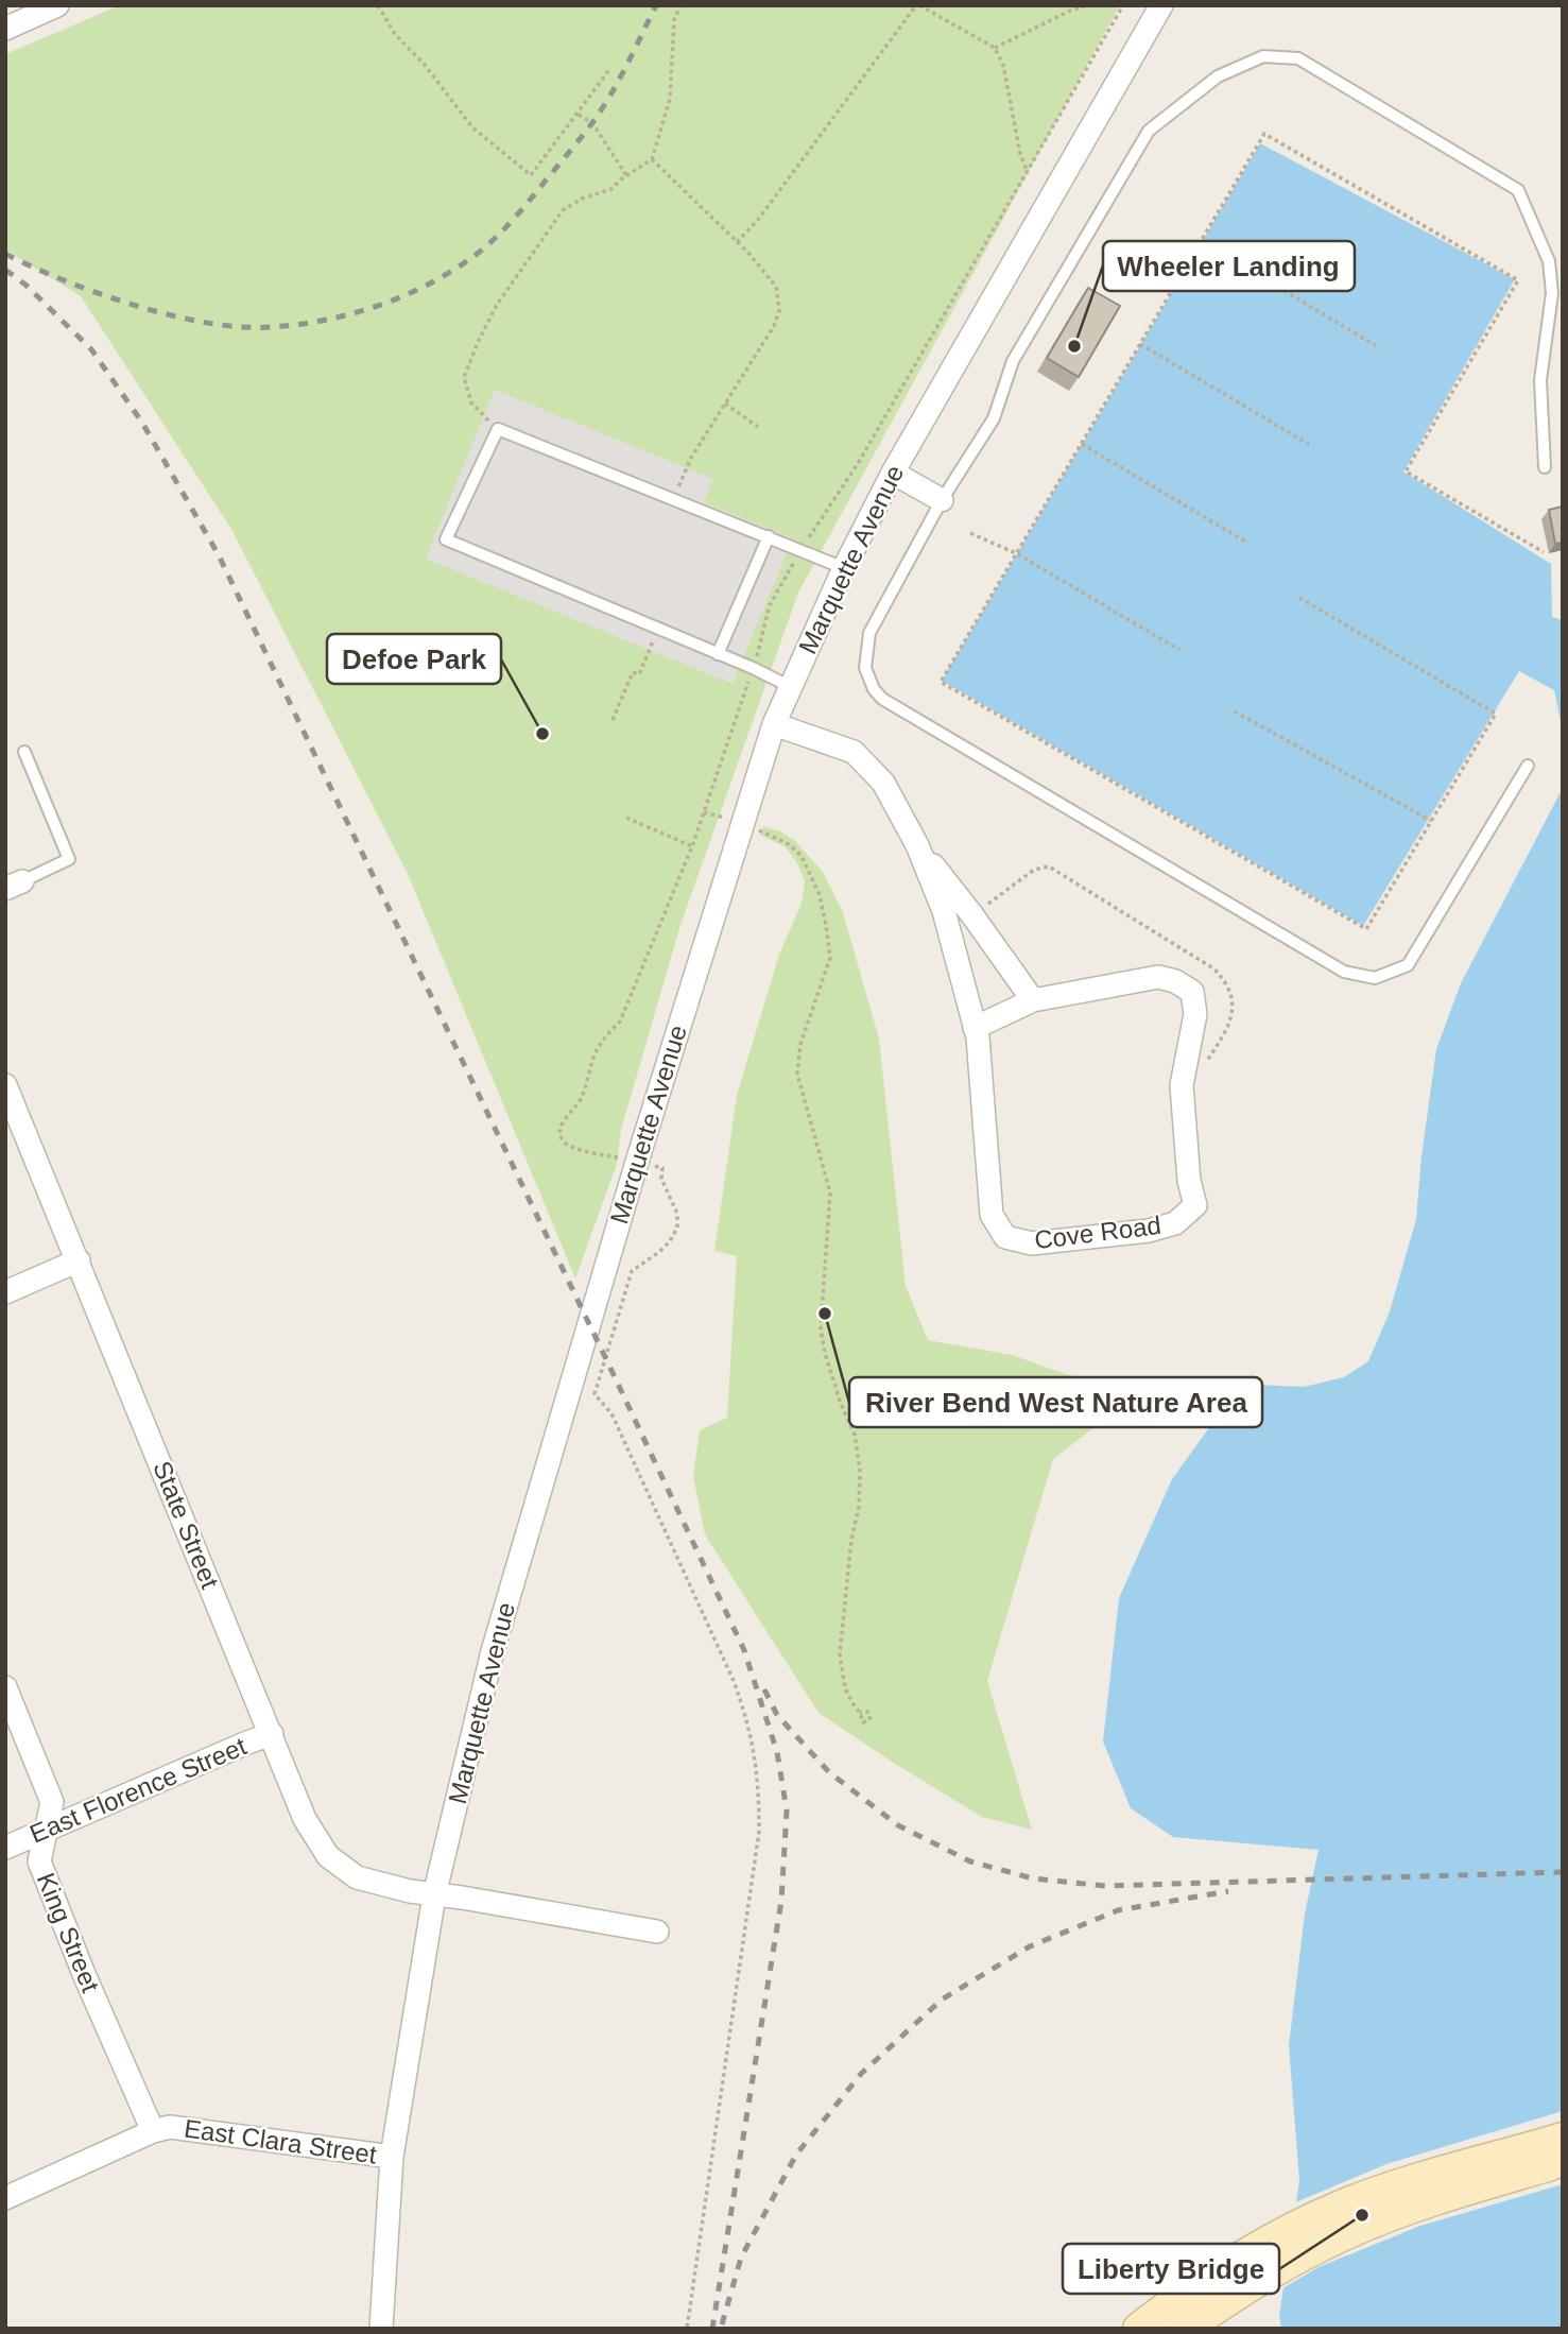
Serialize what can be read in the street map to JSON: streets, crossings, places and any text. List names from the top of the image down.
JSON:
{
  "streets": {
    "street": [
      "Marquette Avenue",
      "Cove Road",
      "State Street",
      "East Florence Street",
      "King Street",
      "East Clara Street"
    ]
  },
  "crossings": [
    ["Marquette Avenue", "Cove Road"],
    ["Marquette Avenue", "State Street"],
    ["Marquette Avenue", "East Clara Street"],
    ["State Street", "East Florence Street"],
    ["East Florence Street", "King Street"],
    ["King Street", "East Clara Street"]
  ],
  "places": [
    "Wheeler Landing",
    "Defoe Park",
    "River Bend West Nature Area",
    "Liberty Bridge"
  ]
}
